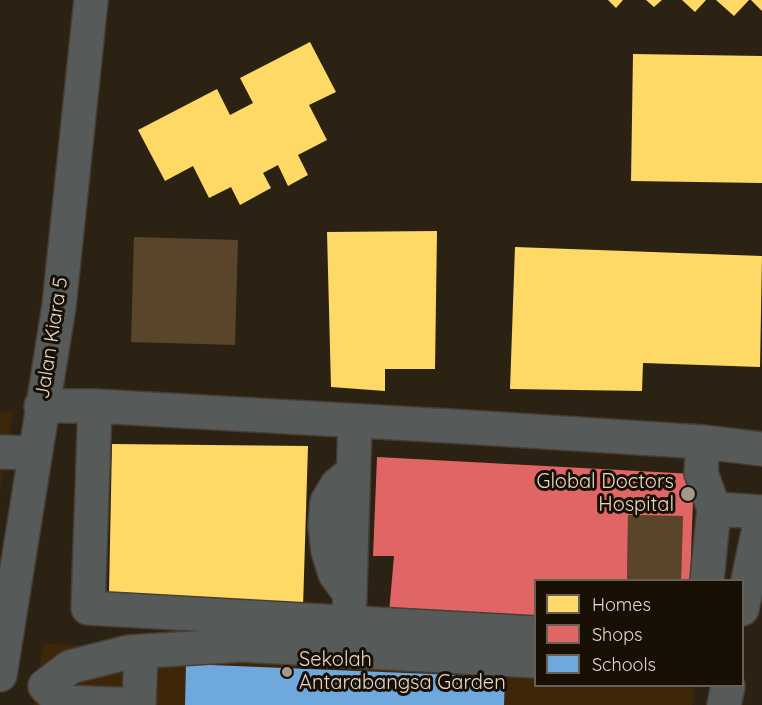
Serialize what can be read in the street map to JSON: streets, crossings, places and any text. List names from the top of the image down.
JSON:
{
  "streets": {
    "street": ["Jalan Kiara 5"]
  },
  "places": ["Global Doctors Hospital", "Sekolah Antarabangsa Garden"],
  "legend": ["Homes", "Shops", "Schools"]
}
